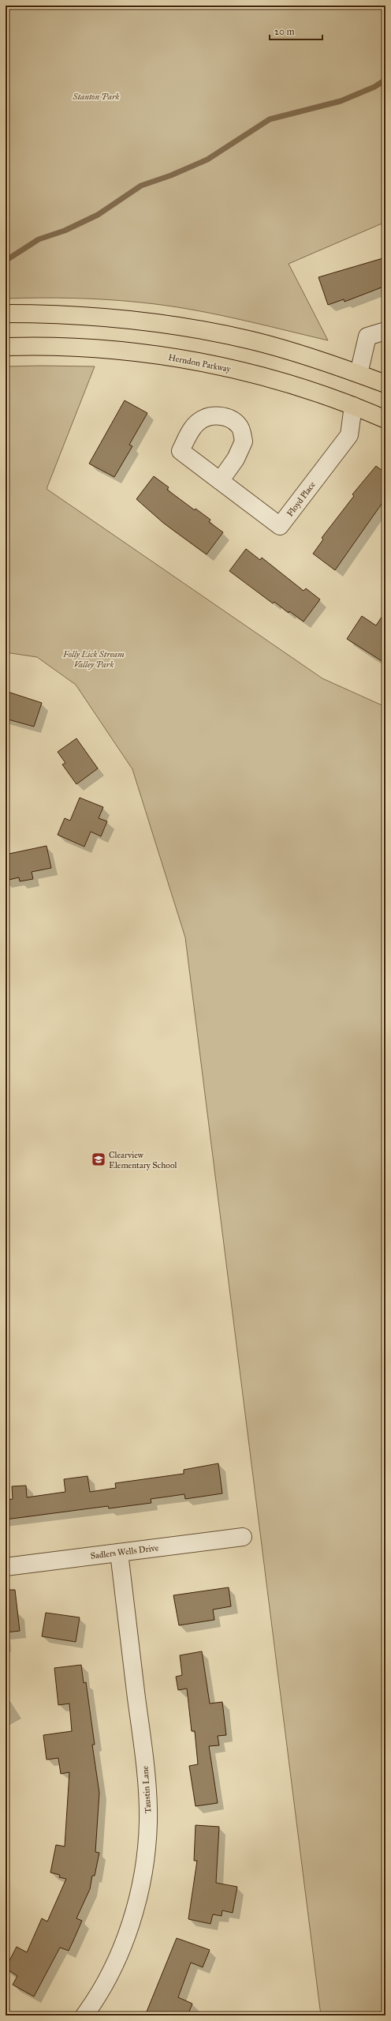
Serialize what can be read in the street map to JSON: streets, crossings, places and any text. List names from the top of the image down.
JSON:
{
  "streets": {
    "main road": ["Herndon Parkway"],
    "street": ["Floyd Place", "Sadlers Wells Drive", "Taustin Lane"]
  },
  "crossings": [
    ["Herndon Parkway", "Floyd Place"],
    ["Sadlers Wells Drive", "Taustin Lane"]
  ],
  "parks": ["Stanton Park", "Folly Lick Stream Valley Park"],
  "places": {
    "school or university": ["Clearview Elementary School"]
  },
  "scale_bar": "20 m"
}
